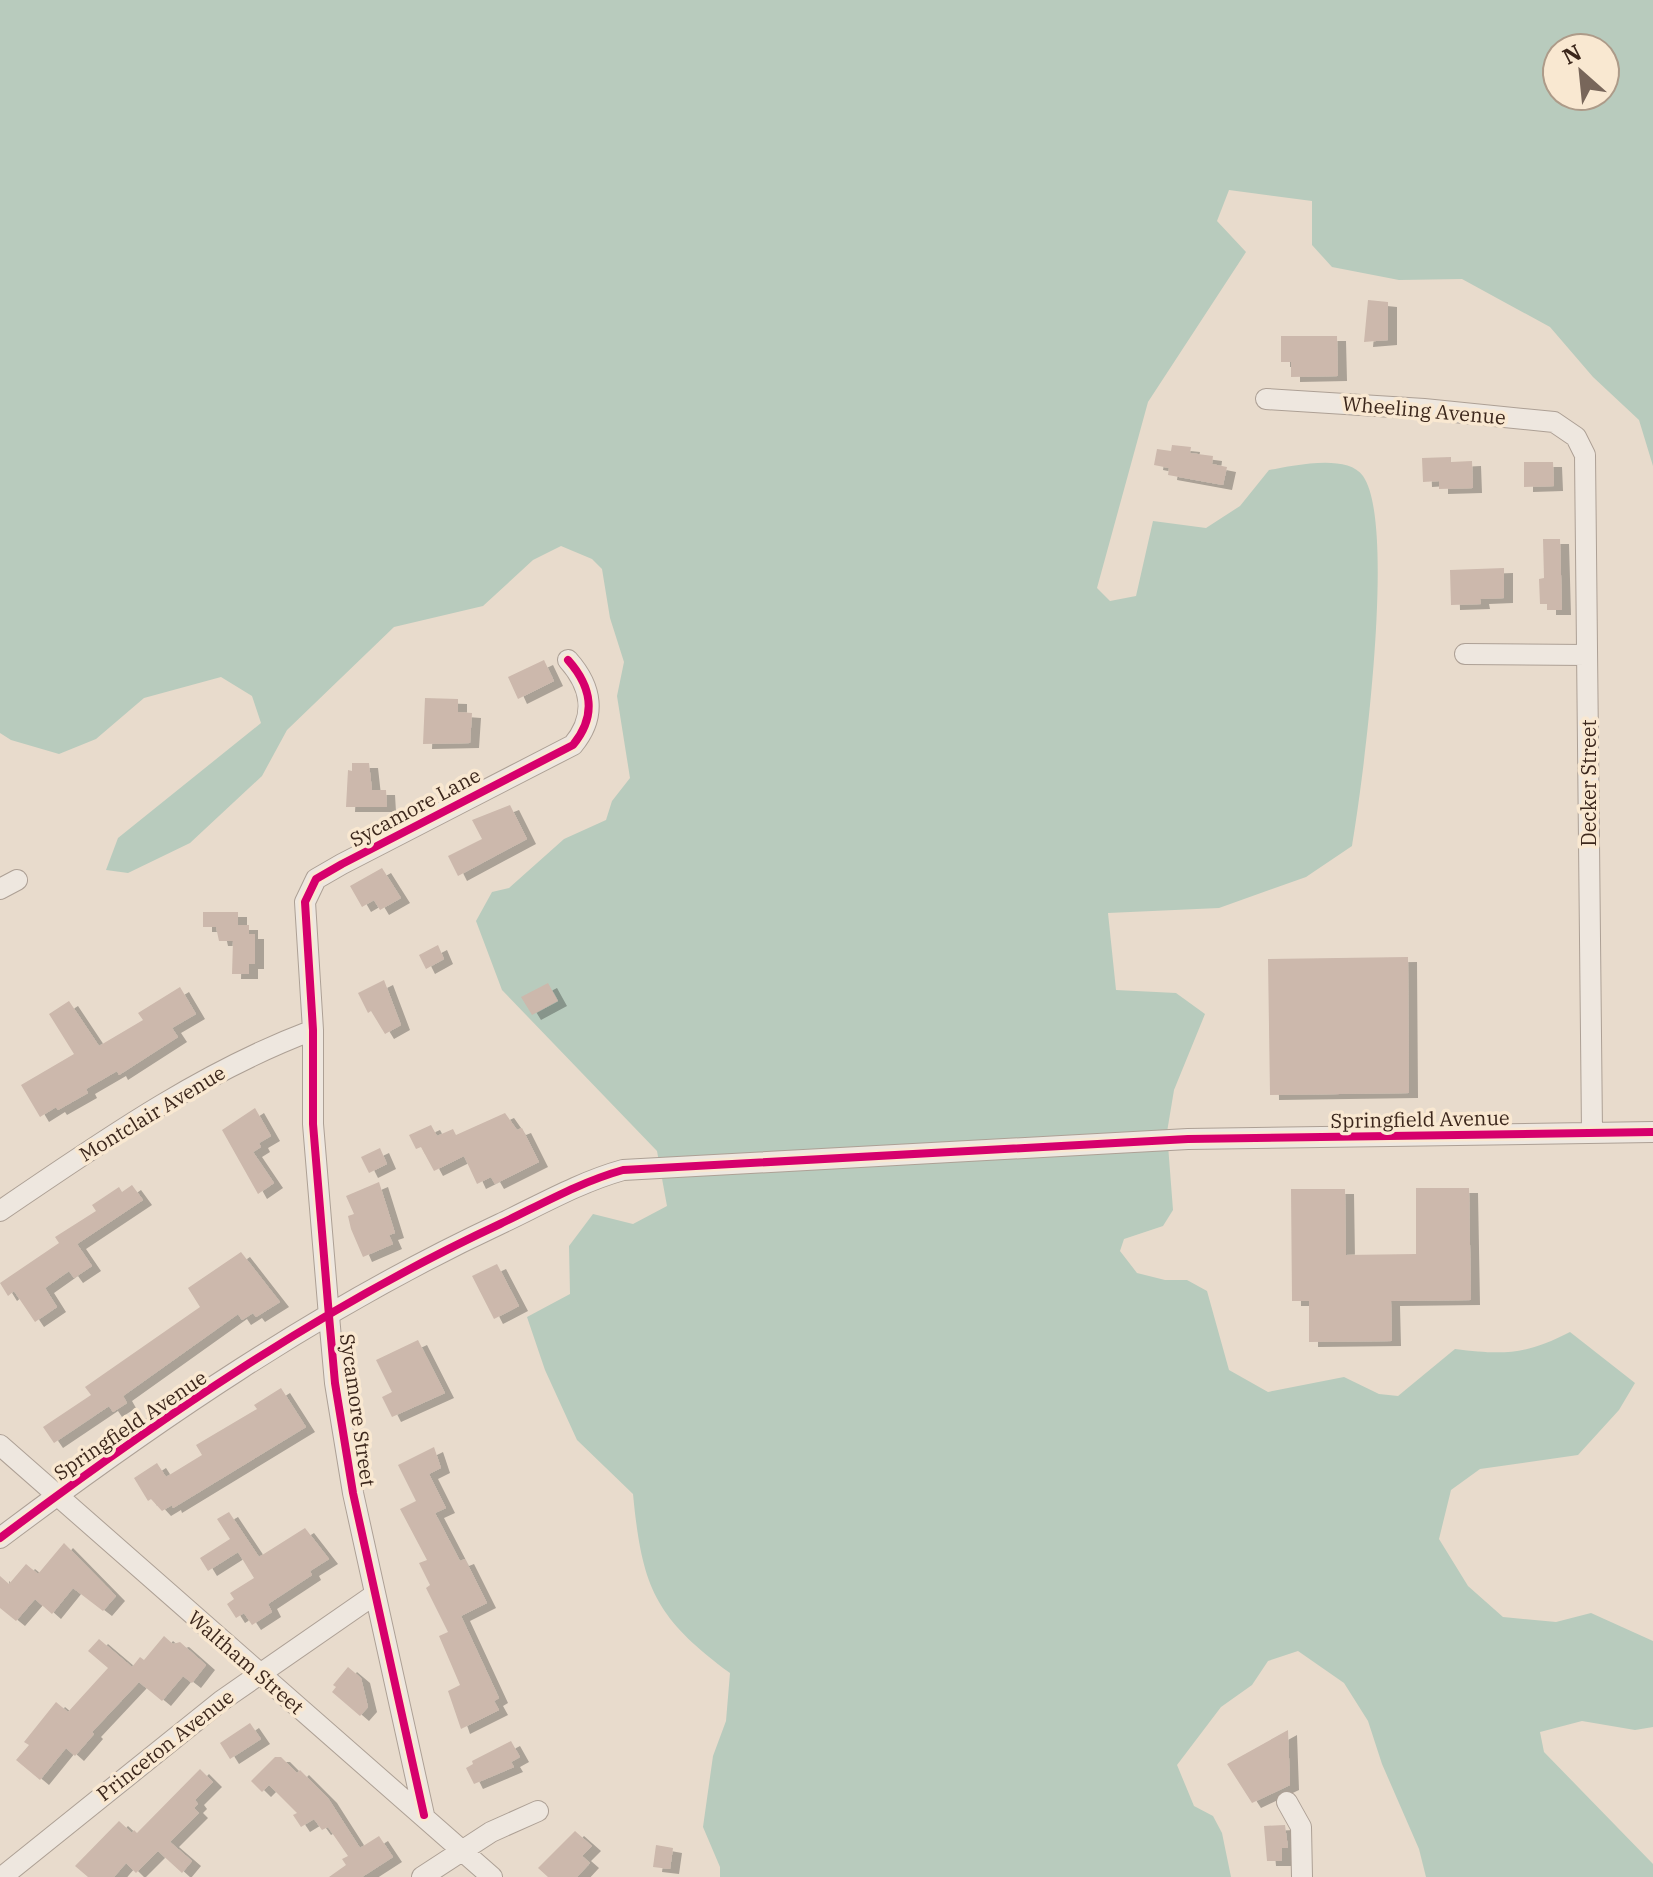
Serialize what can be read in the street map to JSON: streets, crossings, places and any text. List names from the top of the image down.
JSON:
{
  "streets": {
    "street": [
      "Wheeling Avenue",
      "Decker Street",
      "Sycamore Lane",
      "Montclair Avenue",
      "Springfield Avenue",
      "Sycamore Street",
      "Waltham Street",
      "Princeton Avenue"
    ]
  },
  "crossings": [
    ["Wheeling Avenue", "Decker Street"],
    ["Decker Street", "Springfield Avenue"],
    ["Sycamore Lane", "Sycamore Street"],
    ["Montclair Avenue", "Sycamore Street"],
    ["Springfield Avenue", "Sycamore Street"],
    ["Springfield Avenue", "Waltham Street"],
    ["Sycamore Street", "Waltham Street"],
    ["Sycamore Street", "Princeton Avenue"],
    ["Waltham Street", "Princeton Avenue"]
  ],
  "north": "top left"
}
